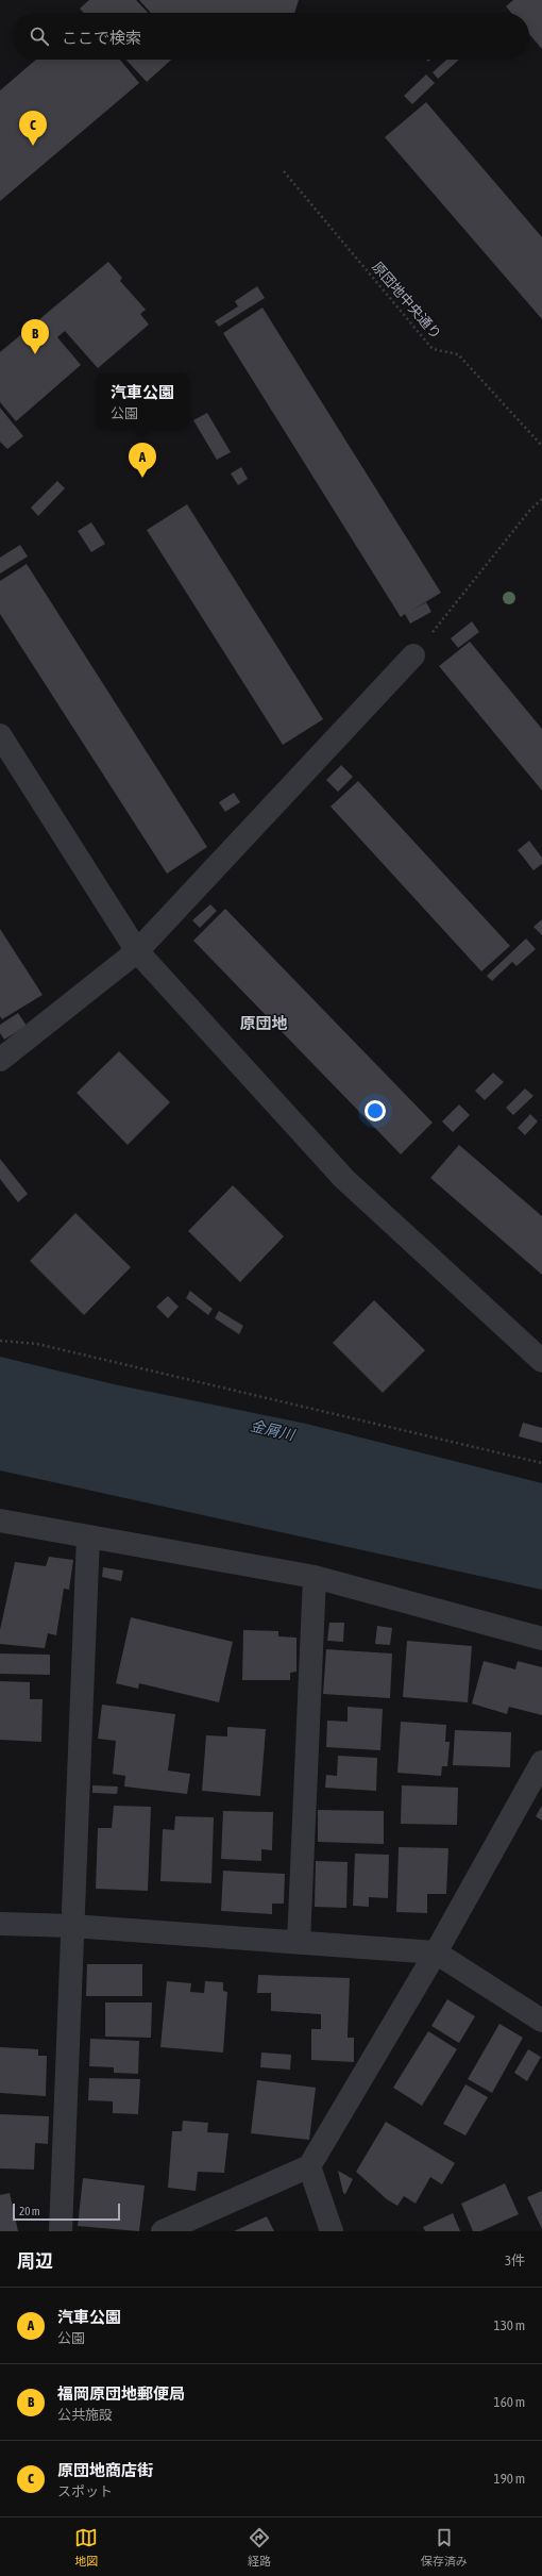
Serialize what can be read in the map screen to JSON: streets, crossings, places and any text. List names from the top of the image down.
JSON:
{
  "streets": {
    "path": ["原団地中央通り"]
  },
  "districts": ["原団地"],
  "water": ["金屑川"],
  "scale_bar": "20 m",
  "page": {
    "search": "ここで検索",
    "pins": ["C", "B", "A"],
    "popup": ["汽車公園", "公園"],
    "scale": "20 m",
    "heading": ["周辺", "3件"],
    "list": [
      {
        "mark": "A",
        "name": "汽車公園",
        "note": "公園",
        "value": "130 m"
      },
      {
        "mark": "B",
        "name": "福岡原団地郵便局",
        "note": "公共施設",
        "value": "160 m"
      },
      {
        "mark": "C",
        "name": "原団地商店街",
        "note": "スポット",
        "value": "190 m"
      }
    ],
    "nav": ["地図", "経路", "保存済み"]
  }
}
